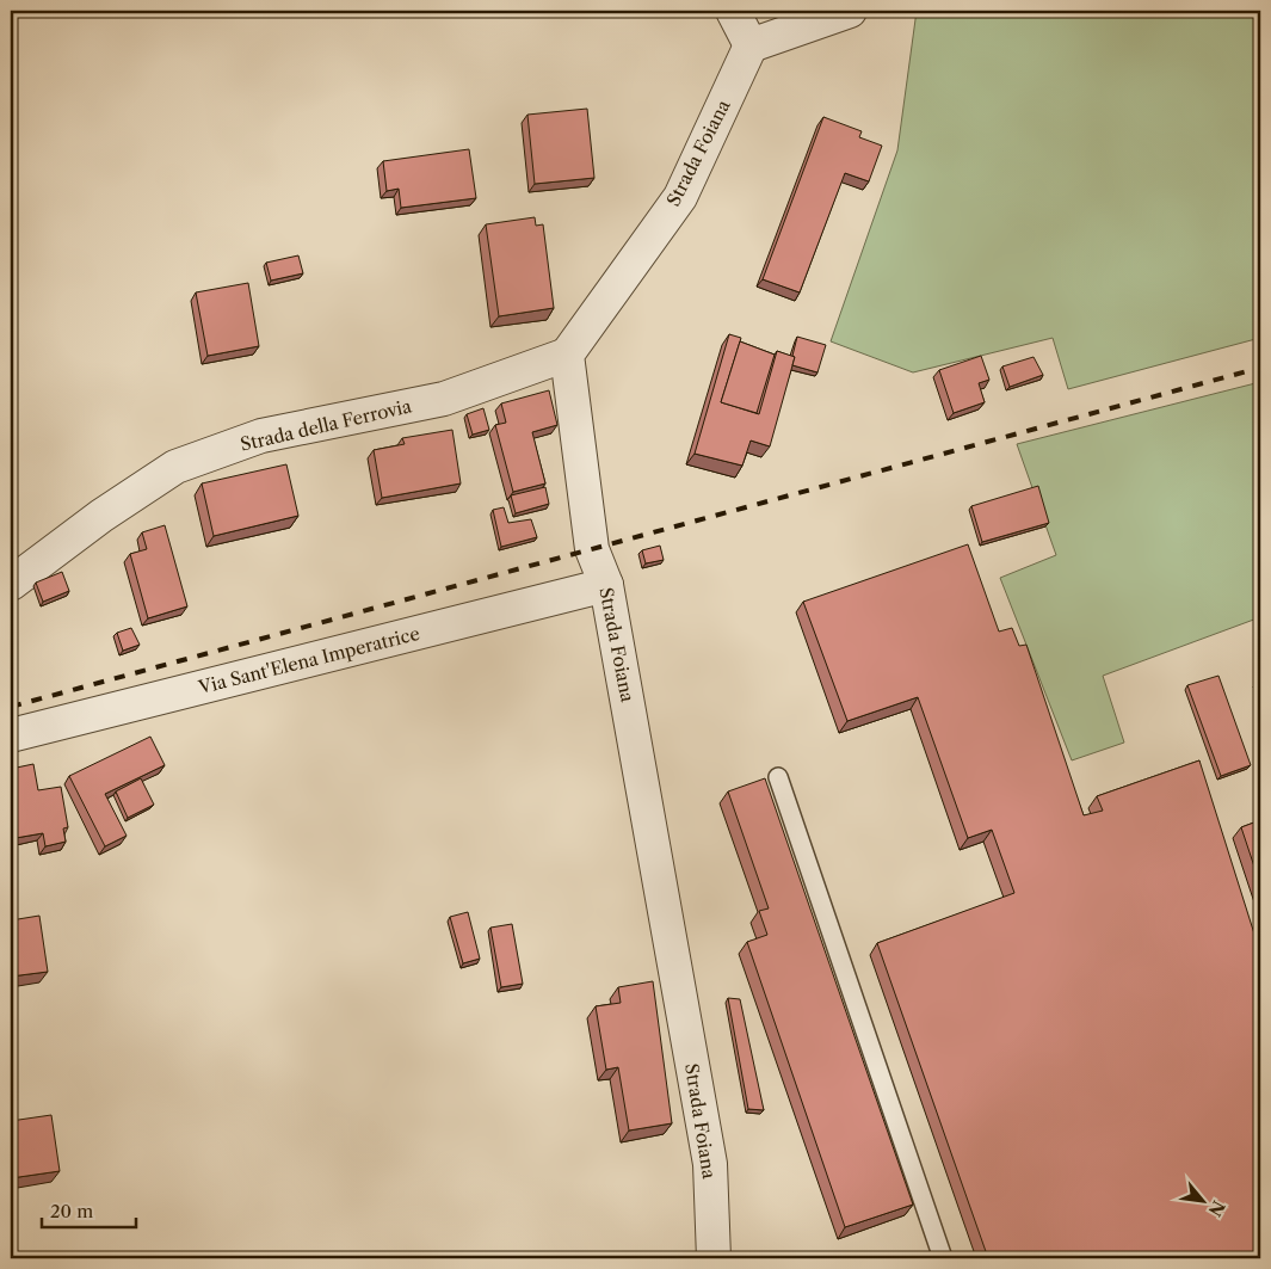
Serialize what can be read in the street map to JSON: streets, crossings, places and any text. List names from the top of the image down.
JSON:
{
  "streets": {
    "street": ["Strada Foiana", "Strada della Ferrovia", "Via Sant'Elena Imperatrice"]
  },
  "crossings": [
    ["Strada Foiana", "Strada della Ferrovia"],
    ["Strada Foiana", "Via Sant'Elena Imperatrice"]
  ],
  "scale_bar": "20 m",
  "north": "bottom right"
}
